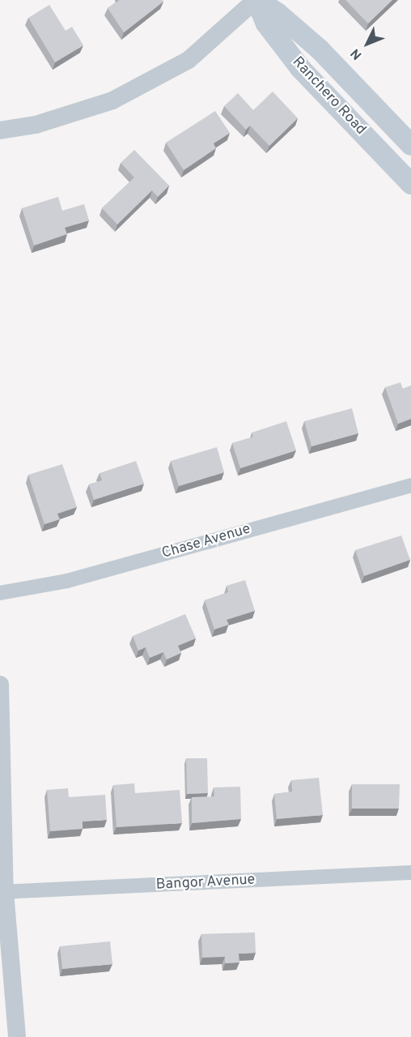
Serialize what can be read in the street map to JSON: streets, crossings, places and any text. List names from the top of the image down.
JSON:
{
  "streets": {
    "main road": ["Ranchero Road"],
    "street": ["Chase Avenue", "Bangor Avenue"]
  },
  "north": "bottom left"
}
